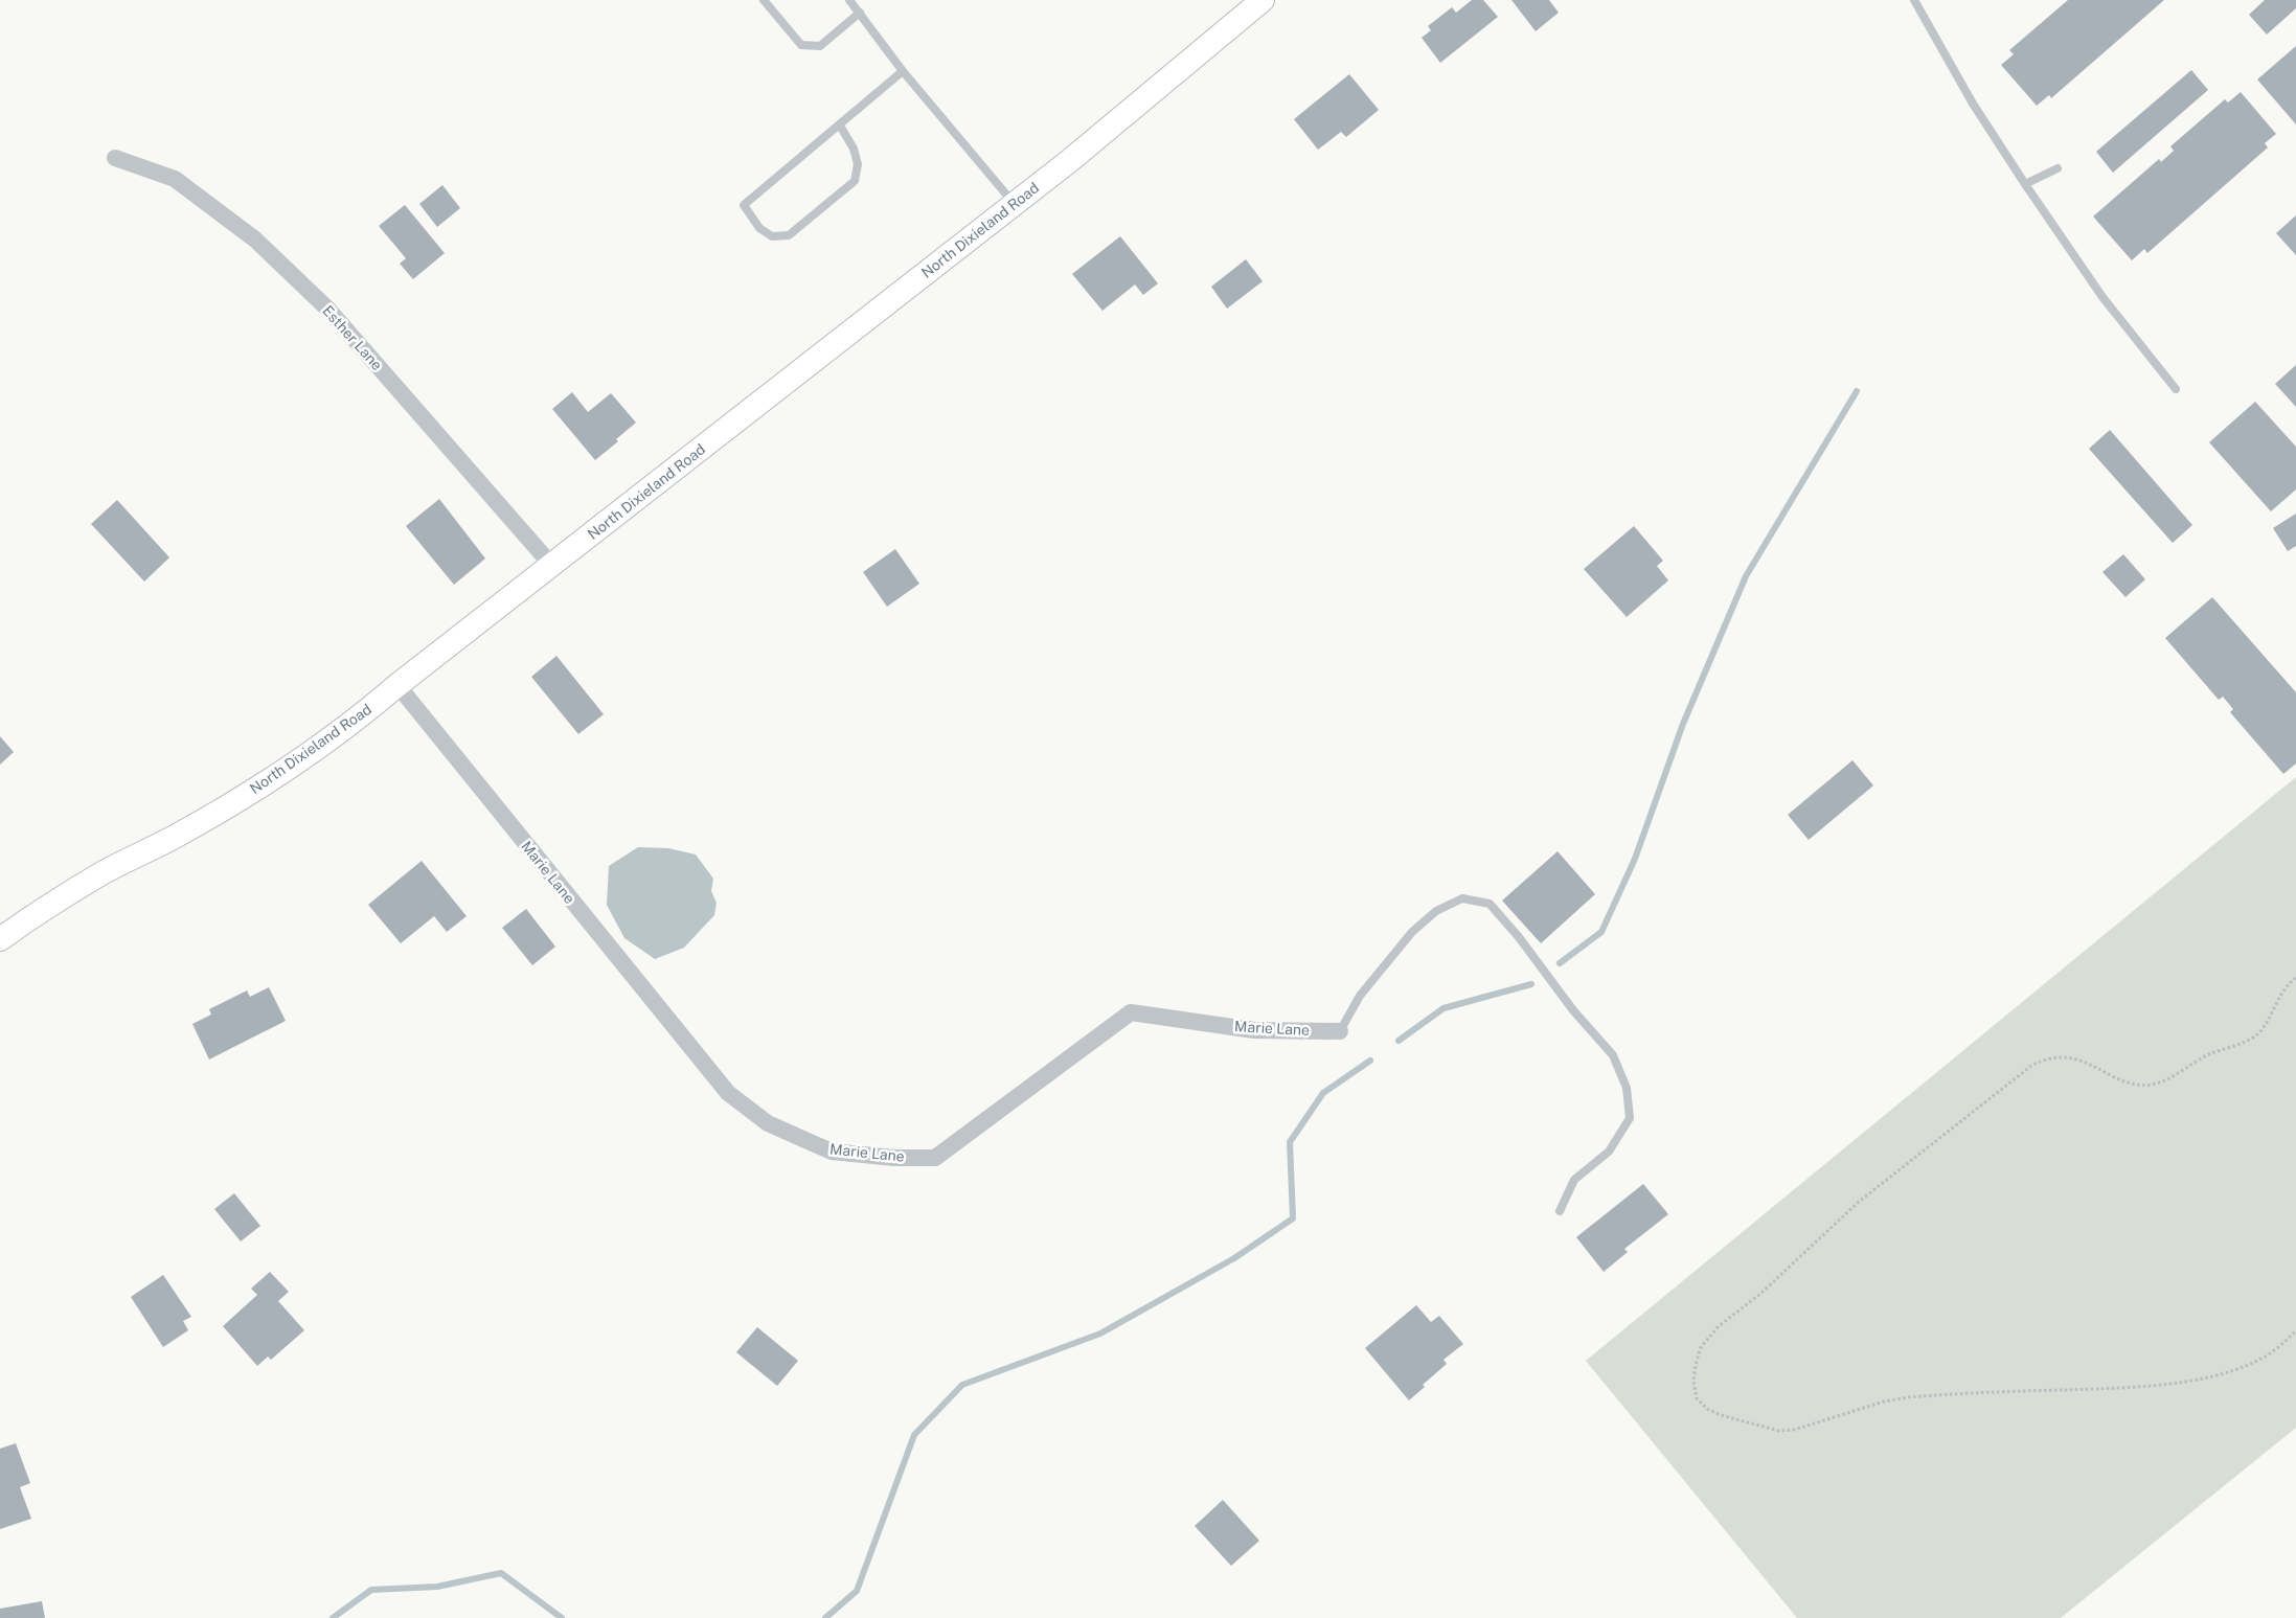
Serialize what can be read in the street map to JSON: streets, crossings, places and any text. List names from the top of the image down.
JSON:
{
  "streets": {
    "street": ["North Dixieland Road", "Esther Lane", "Marie Lane"]
  },
  "crossings": [
    ["North Dixieland Road", "Esther Lane"],
    ["North Dixieland Road", "Marie Lane"]
  ]
}
